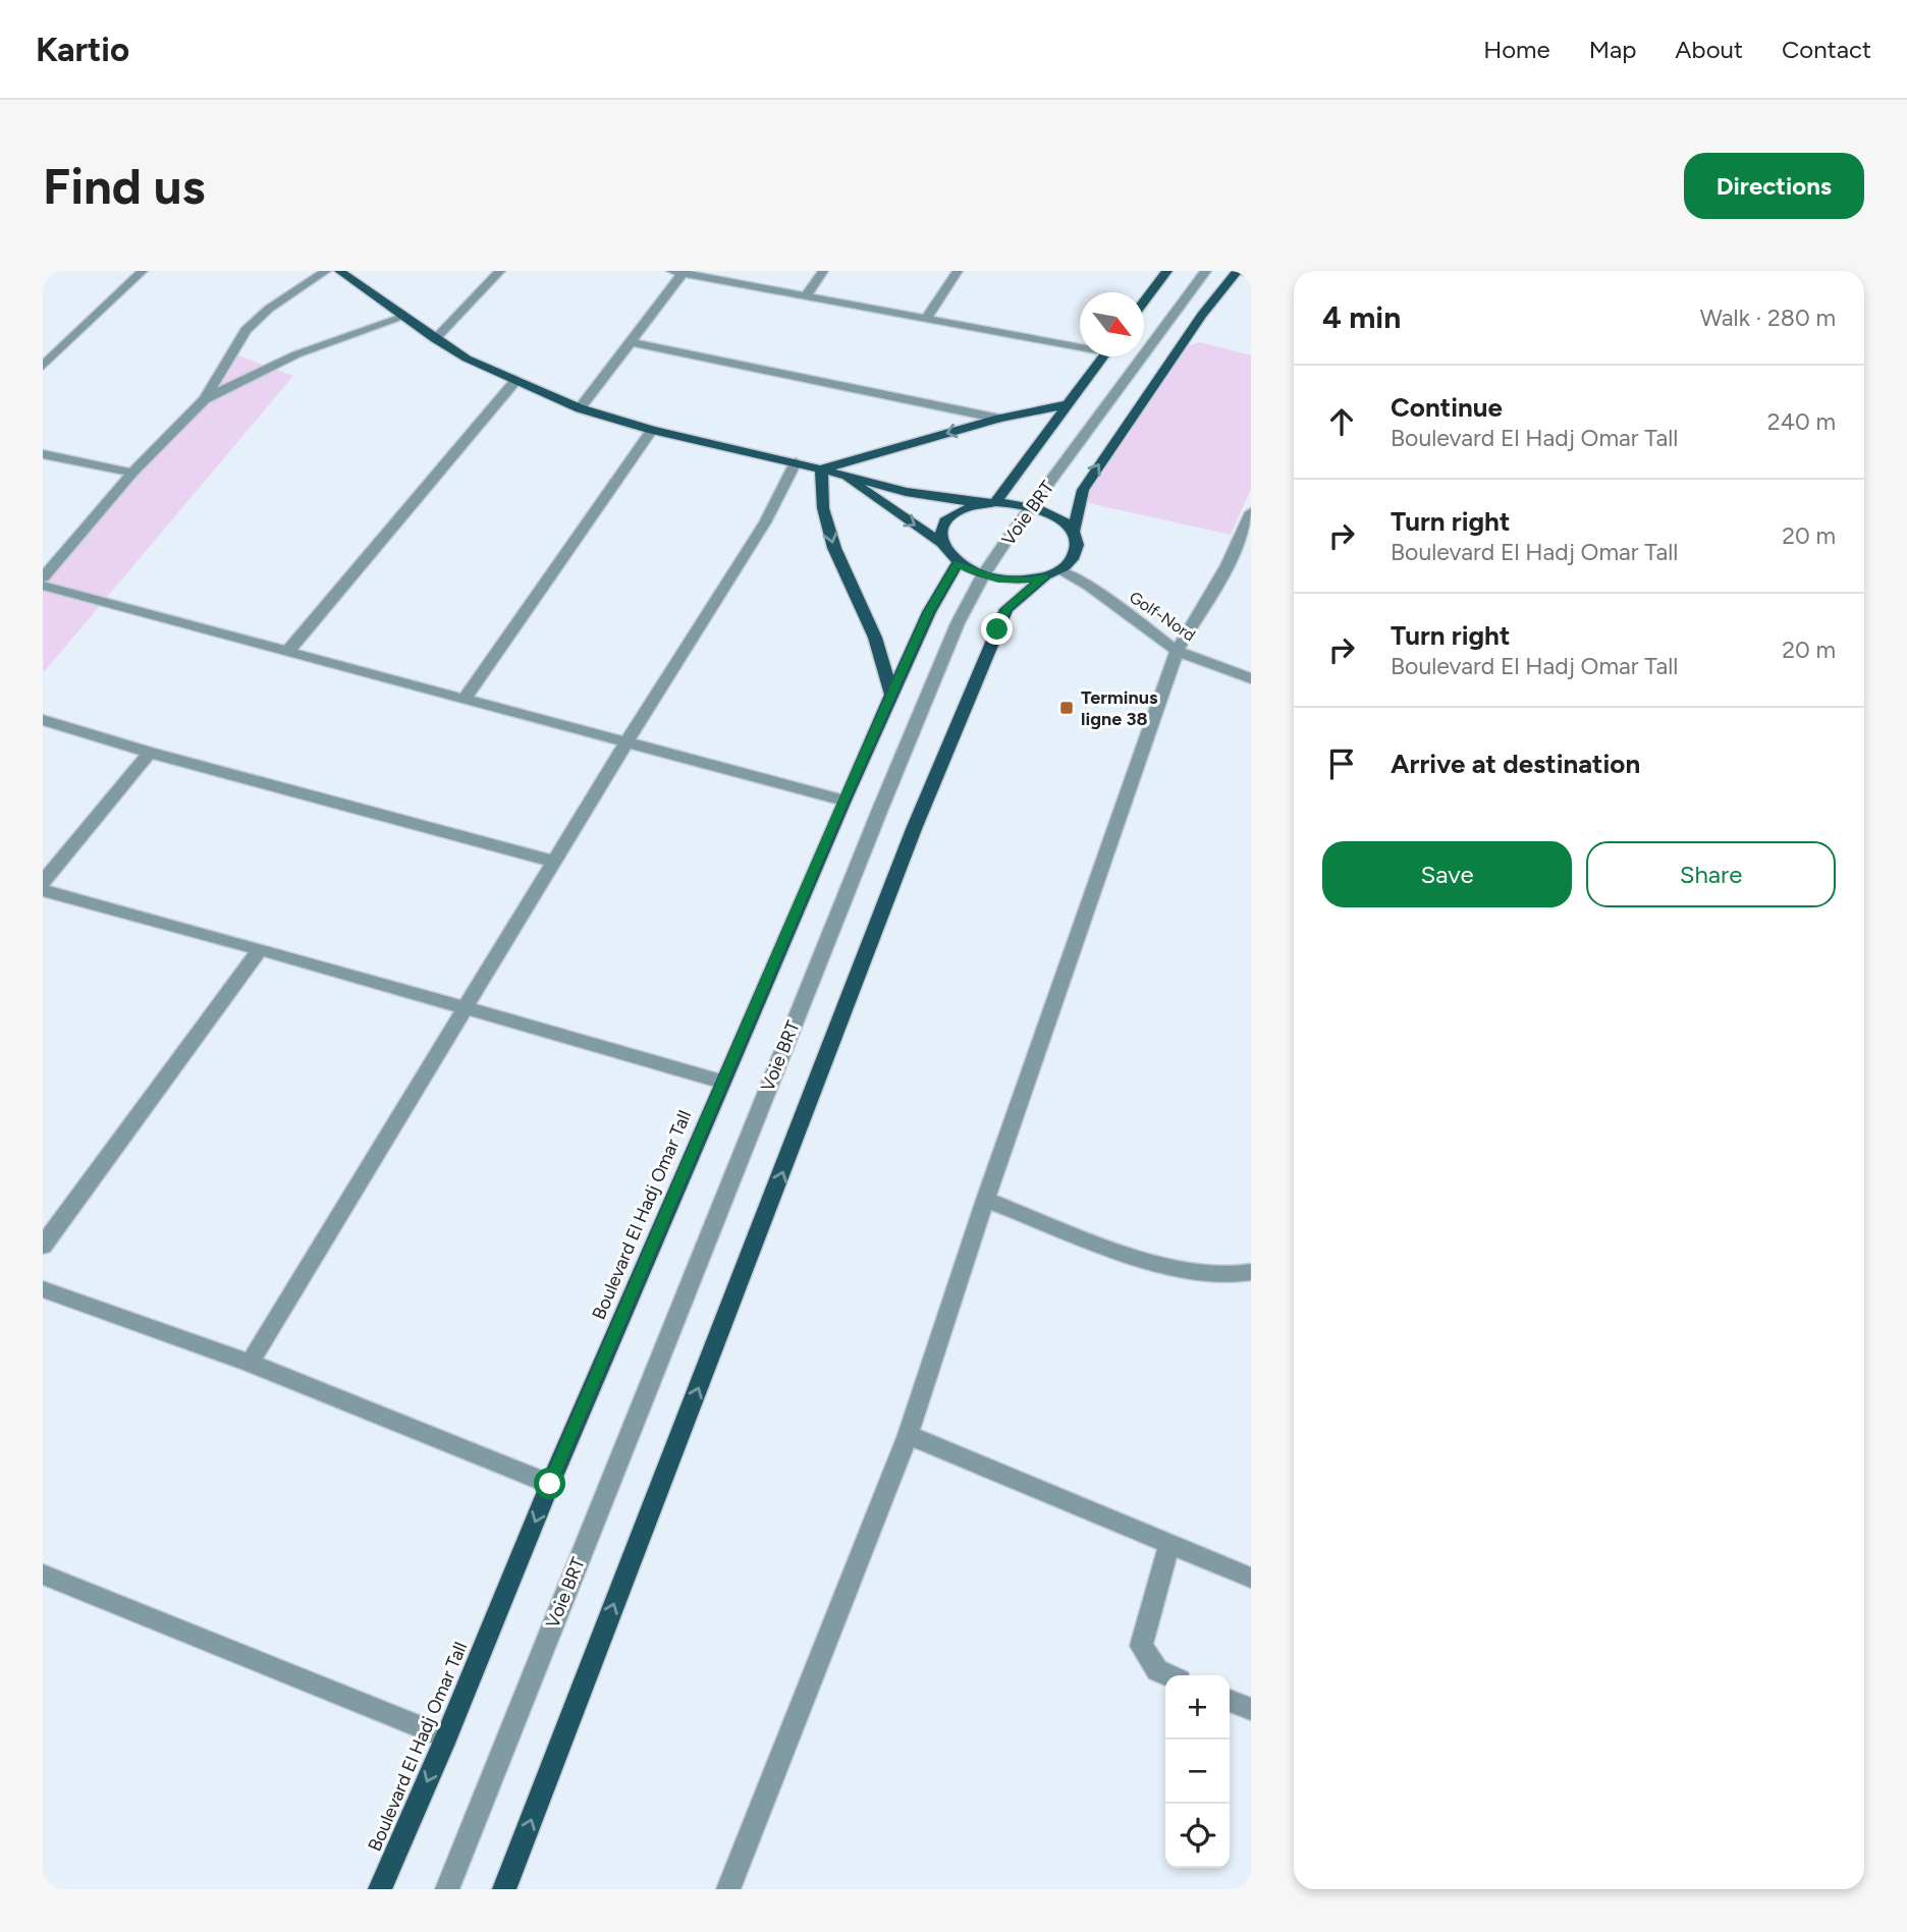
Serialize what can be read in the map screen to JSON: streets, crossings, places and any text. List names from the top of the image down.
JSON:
{
  "streets": {
    "main road": ["Boulevard El Hadj Omar Tall"],
    "street": ["Voie BRT", "Golf-Nord"]
  },
  "places": {
    "transit": ["Terminus ligne 38"]
  },
  "north": "bottom right",
  "page": {
    "header": "Kartio",
    "nav": [
      "Home",
      "Map",
      "About",
      "Contact"
    ],
    "buttons": [
      "Directions",
      ["Save", "Share"]
    ],
    "title": "Find us",
    "heading": ["4 min", "Walk · 280 m"],
    "list": [
      ["Continue", "Boulevard El Hadj Omar Tall", "240 m"],
      ["Turn right", "Boulevard El Hadj Omar Tall", "20 m"],
      ["Turn right", "Boulevard El Hadj Omar Tall", "20 m"],
      "Arrive at destination"
    ],
    "map_buttons": ["+", "−"]
  }
}
